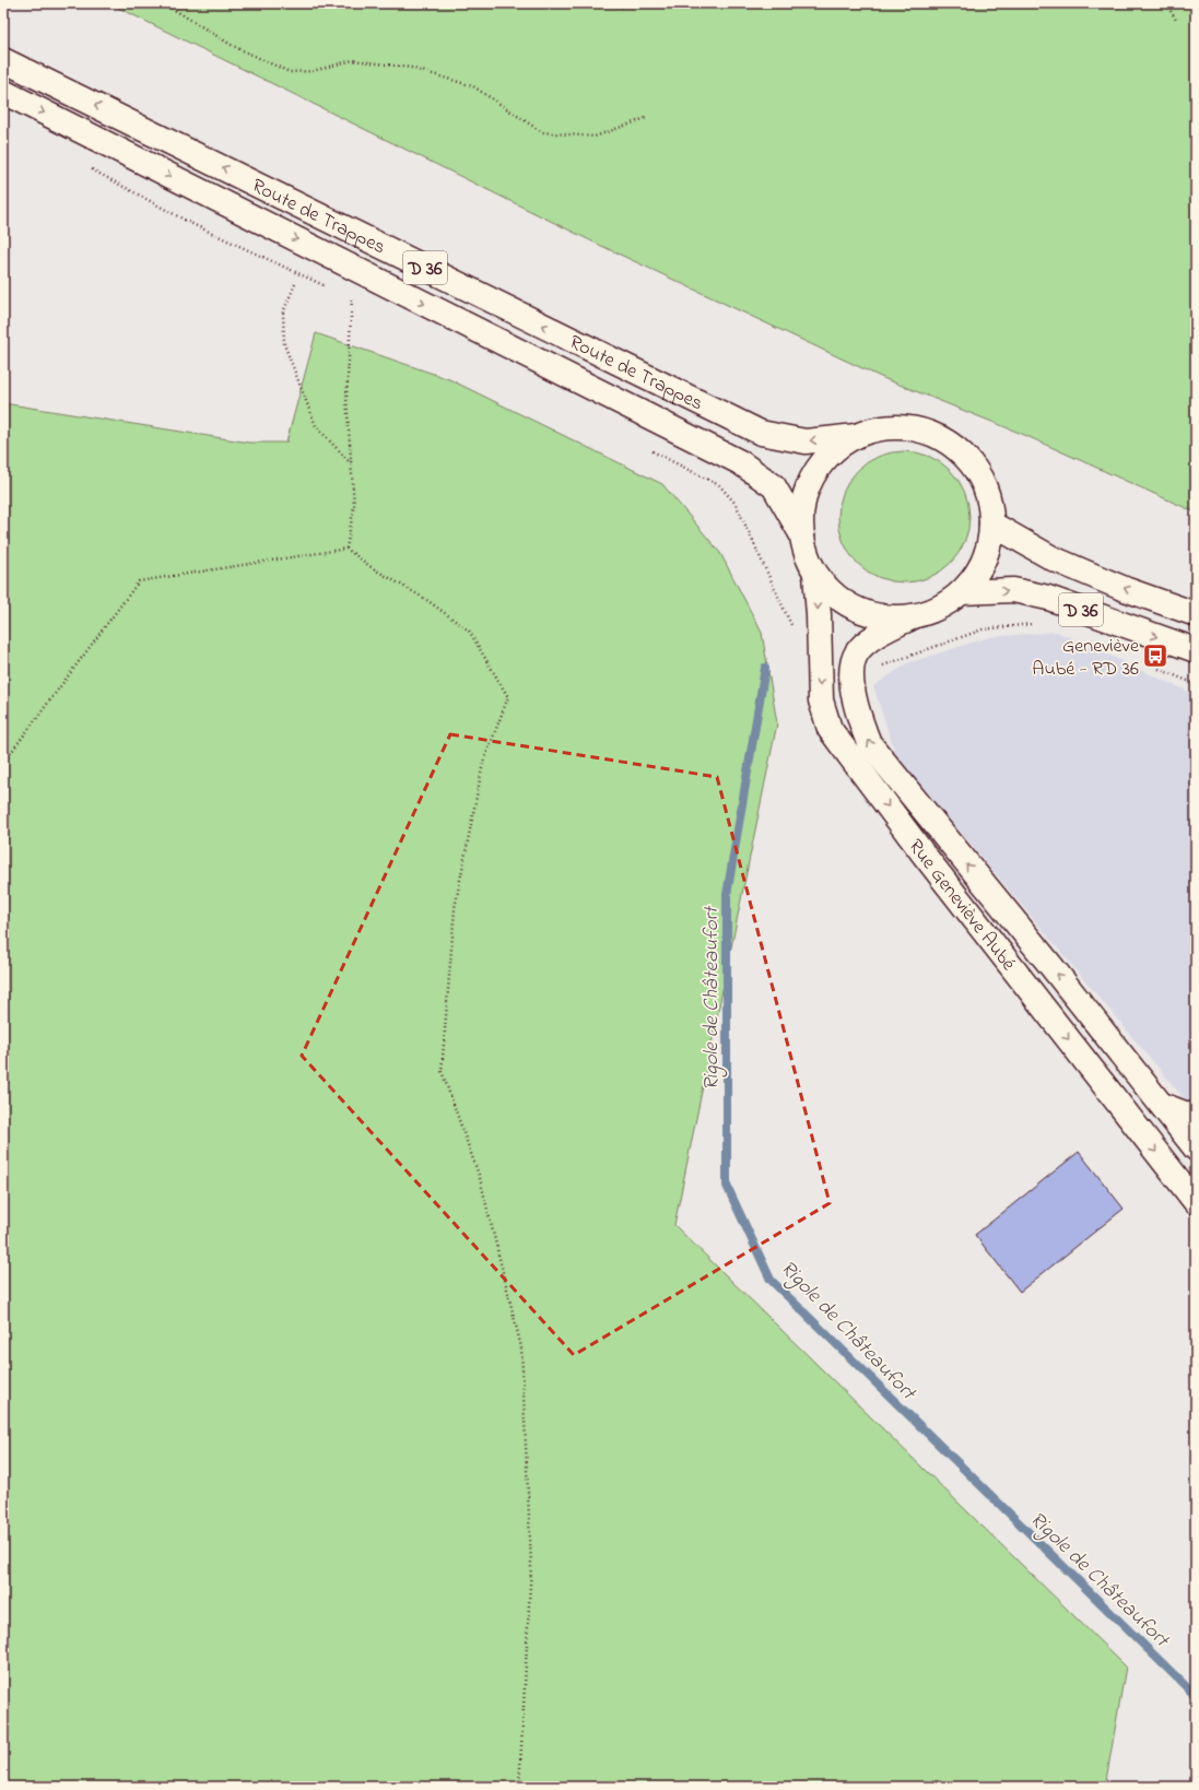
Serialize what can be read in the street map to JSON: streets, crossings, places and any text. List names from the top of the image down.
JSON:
{
  "streets": {
    "main road": ["Route de Trappes", "D 36", "Rue Geneviève Aubé"]
  },
  "water": ["Rigole de Châteaufort"],
  "places": {
    "bus stop": ["Geneviève Aubé - RD 36"]
  }
}
